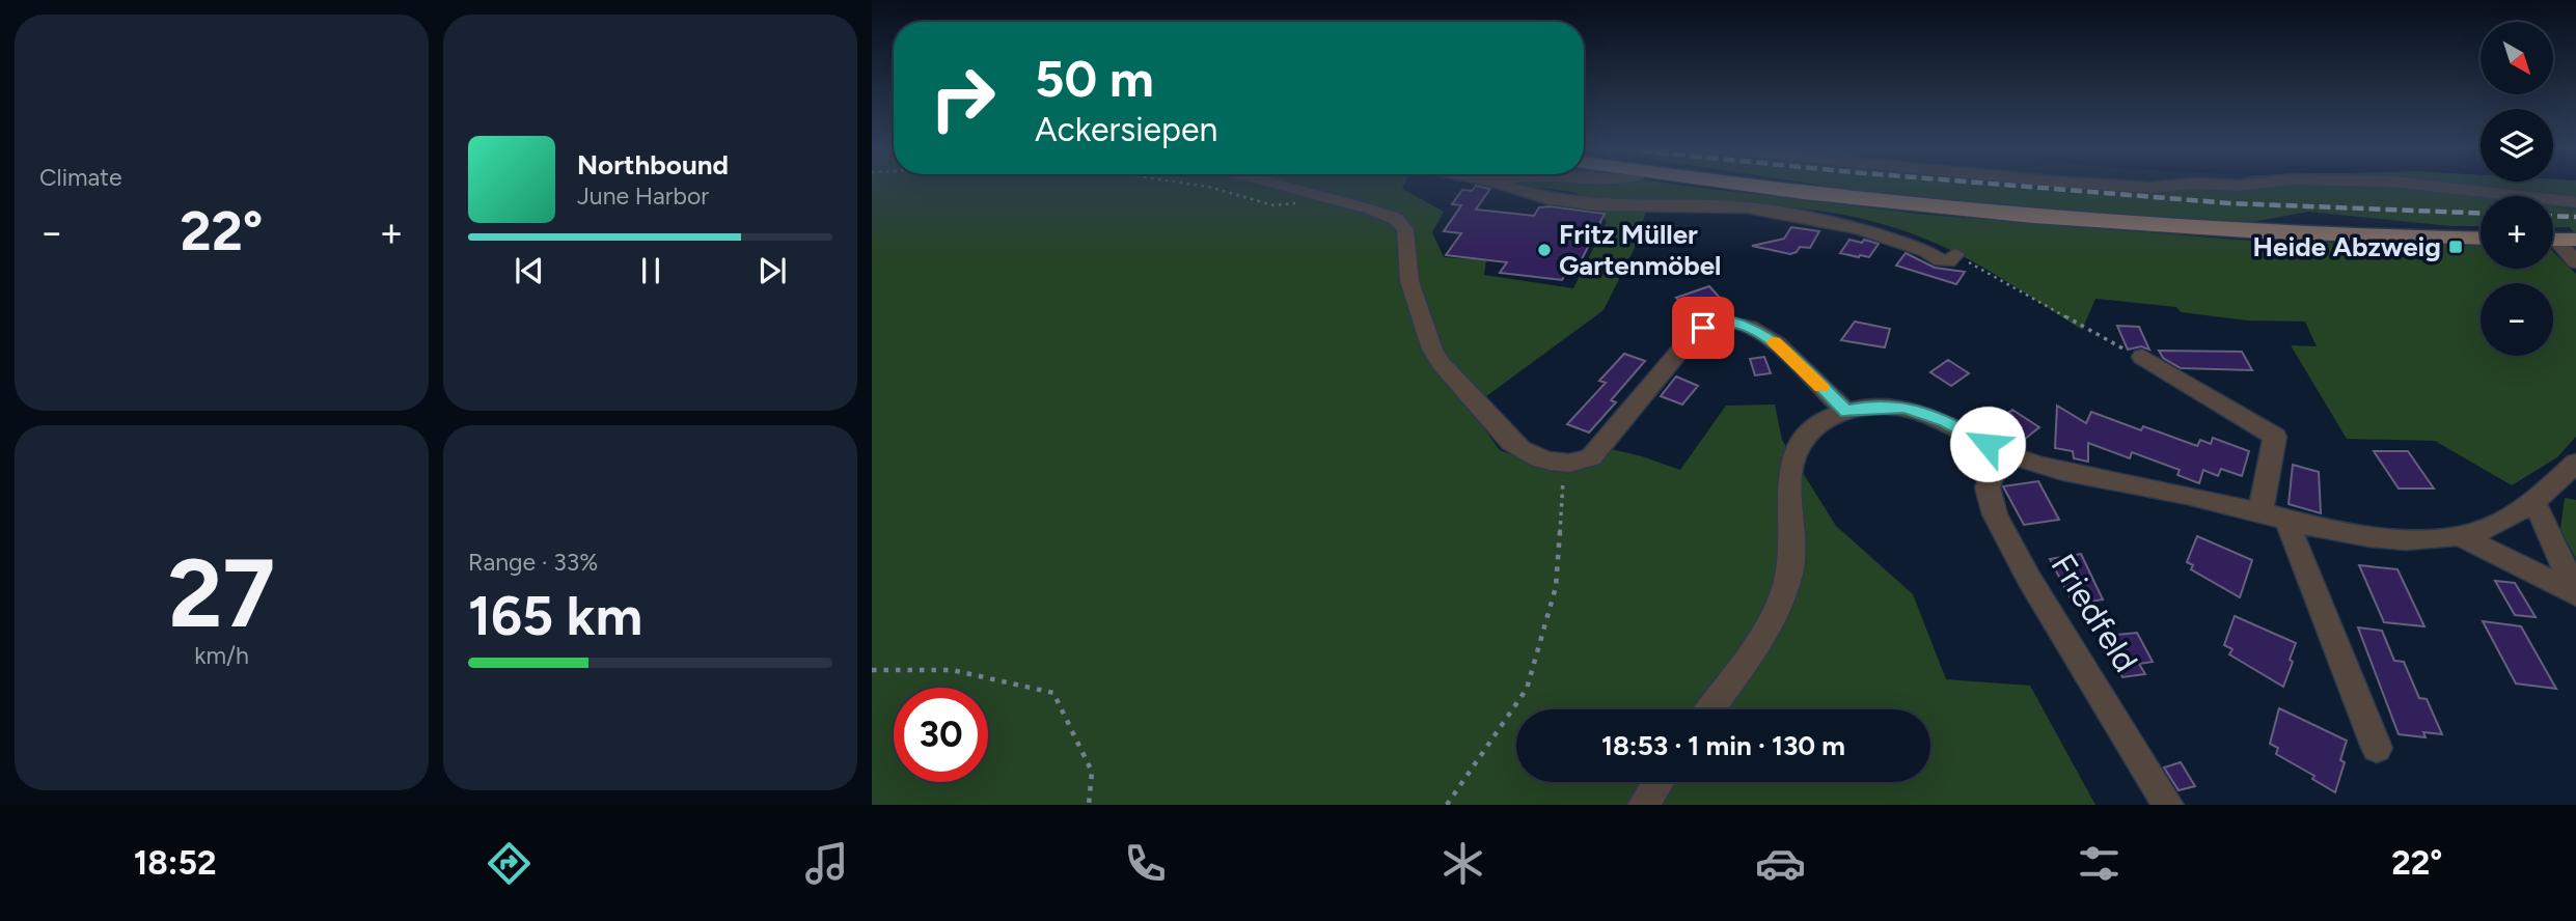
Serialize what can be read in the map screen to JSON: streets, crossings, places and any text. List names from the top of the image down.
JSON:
{
  "streets": {
    "street": ["Friedfeld"]
  },
  "places": {
    "transit": ["Heide Abzweig"],
    "other": ["Fritz Müller Gartenmöbel"]
  },
  "north": "bottom right",
  "page": {
    "tile": [
      "Climate",
      ["27", "km/h"],
      ["Range · 33%", "165 km"]
    ],
    "map_buttons": ["+", "−"],
    "turn": ["50 m", "Ackersiepen"],
    "song": ["Northbound", "June Harbor"],
    "heat": ["−", "22°", "+"],
    "limit": "30",
    "trip": "18:53 · 1 min · 130 m",
    "tabs": ["18:52", "22°"]
  }
}
